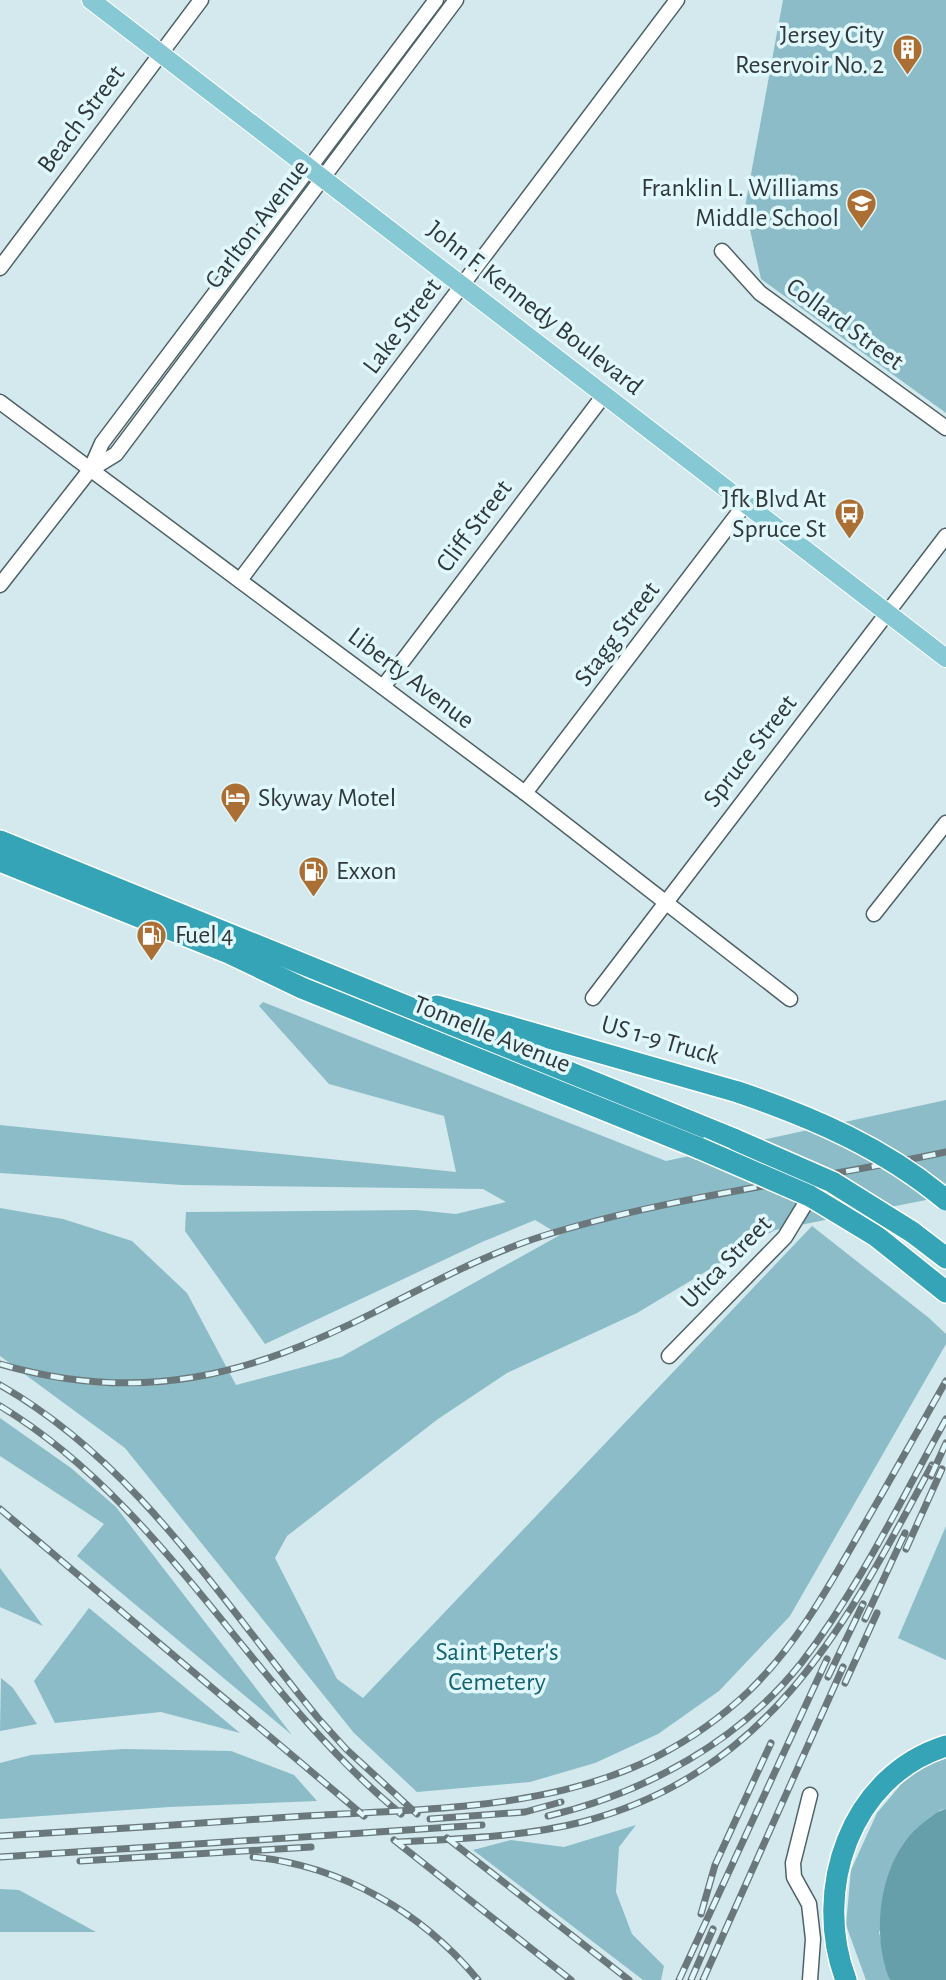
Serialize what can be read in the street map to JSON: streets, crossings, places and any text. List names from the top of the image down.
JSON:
{
  "streets": {
    "highway": ["Tonnelle Avenue", "US 1-9 Truck"],
    "main road": ["John F. Kennedy Boulevard"],
    "street": [
      "Beach Street",
      "Carlton Avenue",
      "Collard Street",
      "Lake Street",
      "Cliff Street",
      "Stagg Street",
      "Liberty Avenue",
      "Spruce Street",
      "Utica Street"
    ]
  },
  "crossings": [
    ["Beach Street", "John F. Kennedy Boulevard"],
    ["Carlton Avenue", "John F. Kennedy Boulevard"],
    ["Carlton Avenue", "Liberty Avenue"],
    ["John F. Kennedy Boulevard", "Lake Street"],
    ["John F. Kennedy Boulevard", "Cliff Street"],
    ["John F. Kennedy Boulevard", "Stagg Street"],
    ["John F. Kennedy Boulevard", "Spruce Street"],
    ["Lake Street", "Liberty Avenue"],
    ["Cliff Street", "Liberty Avenue"],
    ["Stagg Street", "Liberty Avenue"],
    ["Liberty Avenue", "Spruce Street"],
    ["Tonnelle Avenue", "US 1-9 Truck"],
    ["Tonnelle Avenue", "Utica Street"]
  ],
  "parks": ["Saint Peter's Cemetery"],
  "places": {
    "building": ["Jersey City Reservoir No. 2"],
    "school or university": ["Franklin L. Williams Middle School"],
    "bus stop": ["Jfk Blvd At Spruce St"],
    "hotel": ["Skyway Motel"],
    "fuel station": ["Exxon", "Fuel 4"]
  }
}
